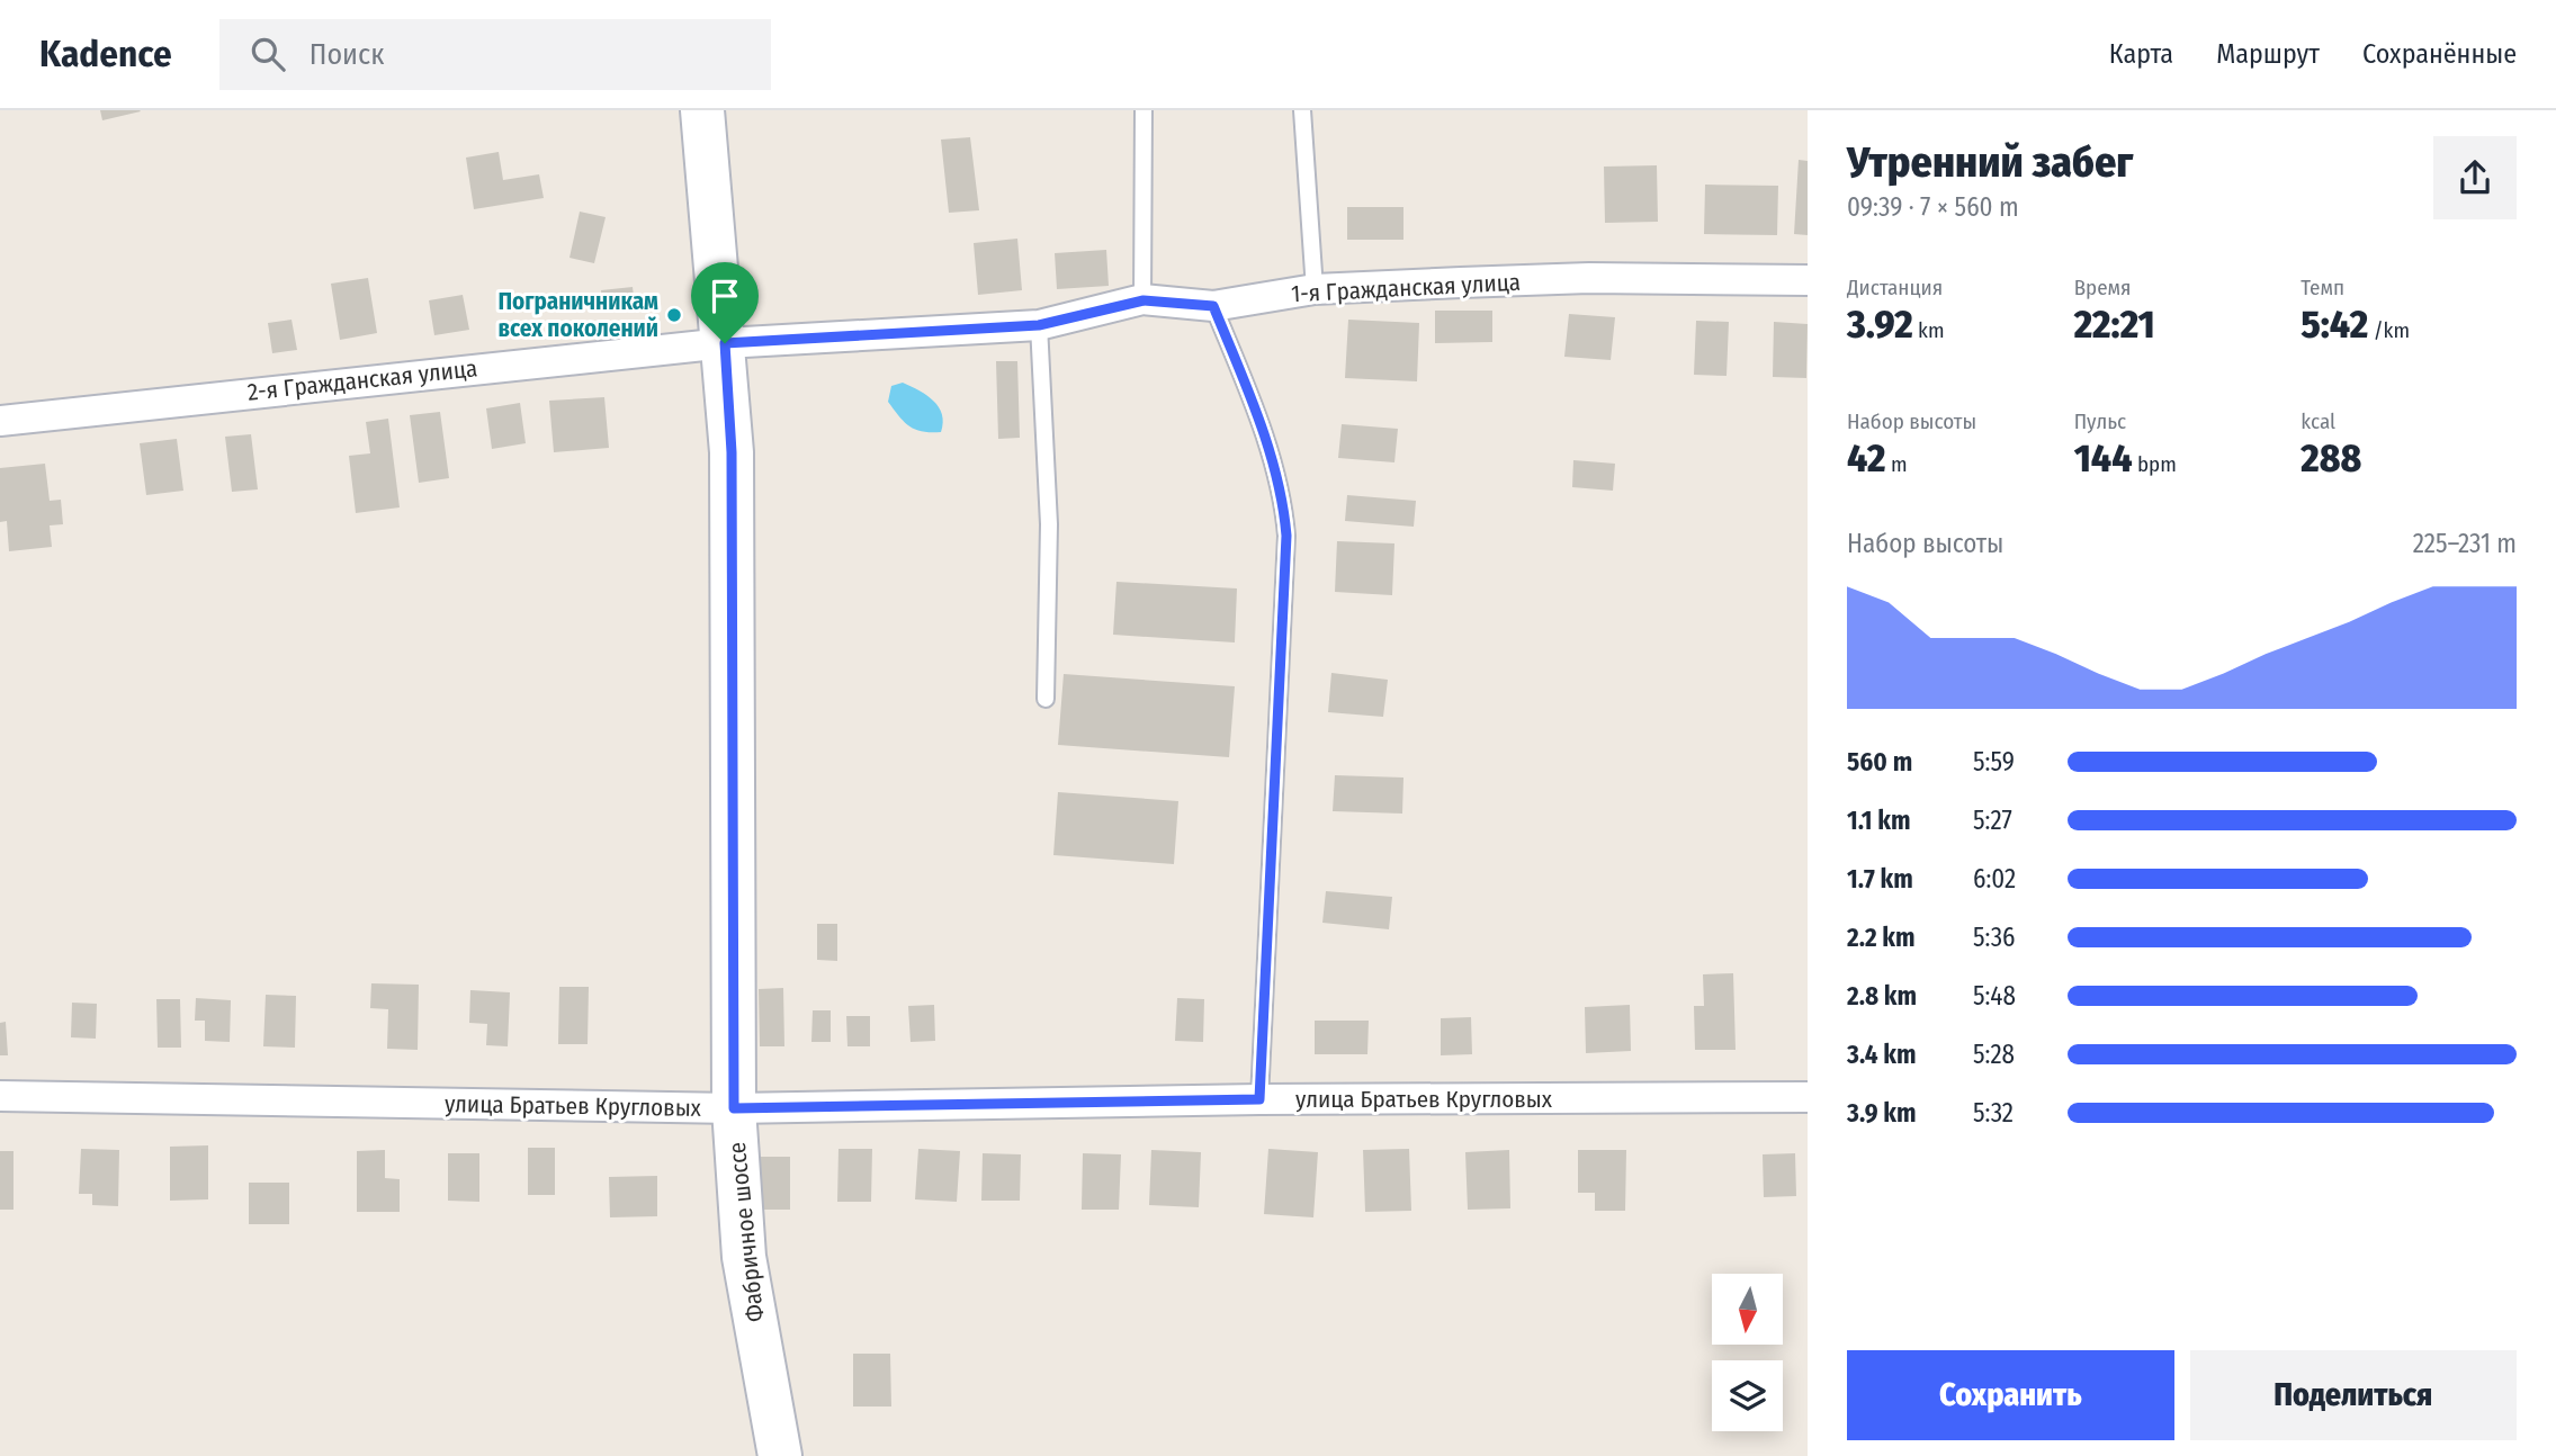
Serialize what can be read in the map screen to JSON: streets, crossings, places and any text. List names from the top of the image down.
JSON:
{
  "streets": {
    "main road": ["Фабричное шоссе"],
    "street": ["1-я Гражданская улица", "2-я Гражданская улица", "улица Братьев Кругловых"]
  },
  "crossings": [
    ["1-я Гражданская улица", "2-я Гражданская улица"],
    ["1-я Гражданская улица", "Фабричное шоссе"],
    ["2-я Гражданская улица", "Фабричное шоссе"],
    ["улица Братьев Кругловых", "Фабричное шоссе"]
  ],
  "places": ["Пограничникам всех поколений"],
  "north": "bottom",
  "page": {
    "header": "Kadence",
    "search": "Поиск",
    "nav": ["Карта", "Маршрут", "Сохранённые"],
    "heading": ["Утренний забег", "09:39 · 7 × 560 m"],
    "stats": [
      ["Дистанция", "3.92 km"],
      ["Время", "22:21"],
      ["Темп", "5:42 /km"],
      ["Набор высоты", "42 m"],
      ["Пульс", "144 bpm"],
      ["kcal", "288"]
    ],
    "chart": ["Набор высоты", "225–231 m"],
    "list": [
      {
        "name": "560 m",
        "note": "5:59"
      },
      {
        "name": "1.1 km",
        "note": "5:27"
      },
      {
        "name": "1.7 km",
        "note": "6:02"
      },
      {
        "name": "2.2 km",
        "note": "5:36"
      },
      {
        "name": "2.8 km",
        "note": "5:48"
      },
      {
        "name": "3.4 km",
        "note": "5:28"
      },
      {
        "name": "3.9 km",
        "note": "5:32"
      }
    ],
    "buttons": ["Сохранить", "Поделиться"]
  }
}
